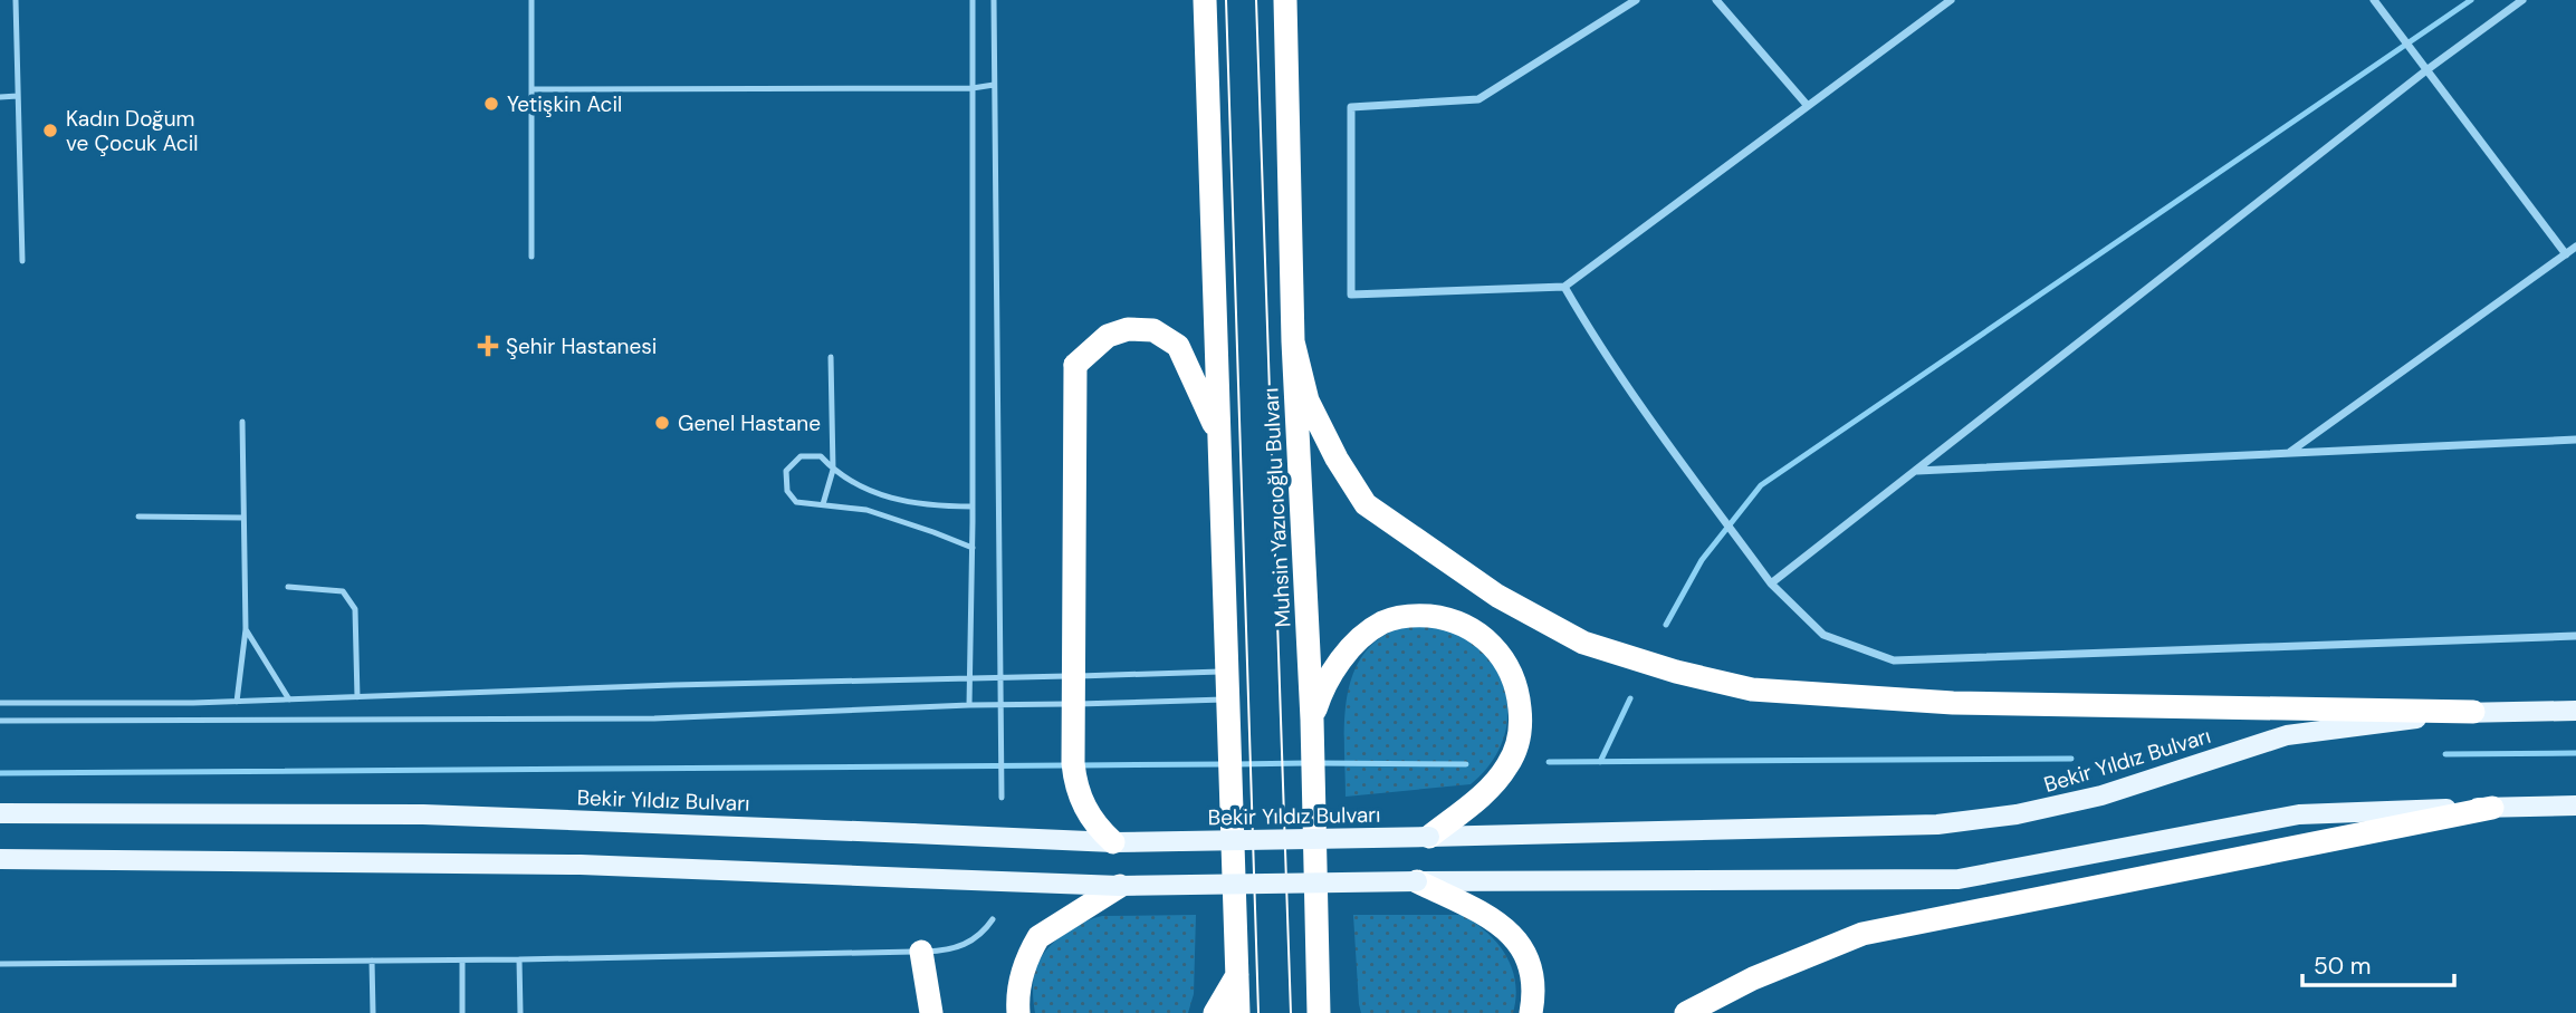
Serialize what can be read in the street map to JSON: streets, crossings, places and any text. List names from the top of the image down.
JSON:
{
  "streets": {
    "highway": ["Muhsin Yazıcıoğlu Bulvarı"],
    "main road": ["Bekir Yıldız Bulvarı"]
  },
  "places": {
    "other": ["Yetişkin Acil", "Kadın Doğum ve Çocuk Acil", "Genel Hastane"],
    "health": ["Şehir Hastanesi"]
  },
  "scale_bar": "50 m"
}
